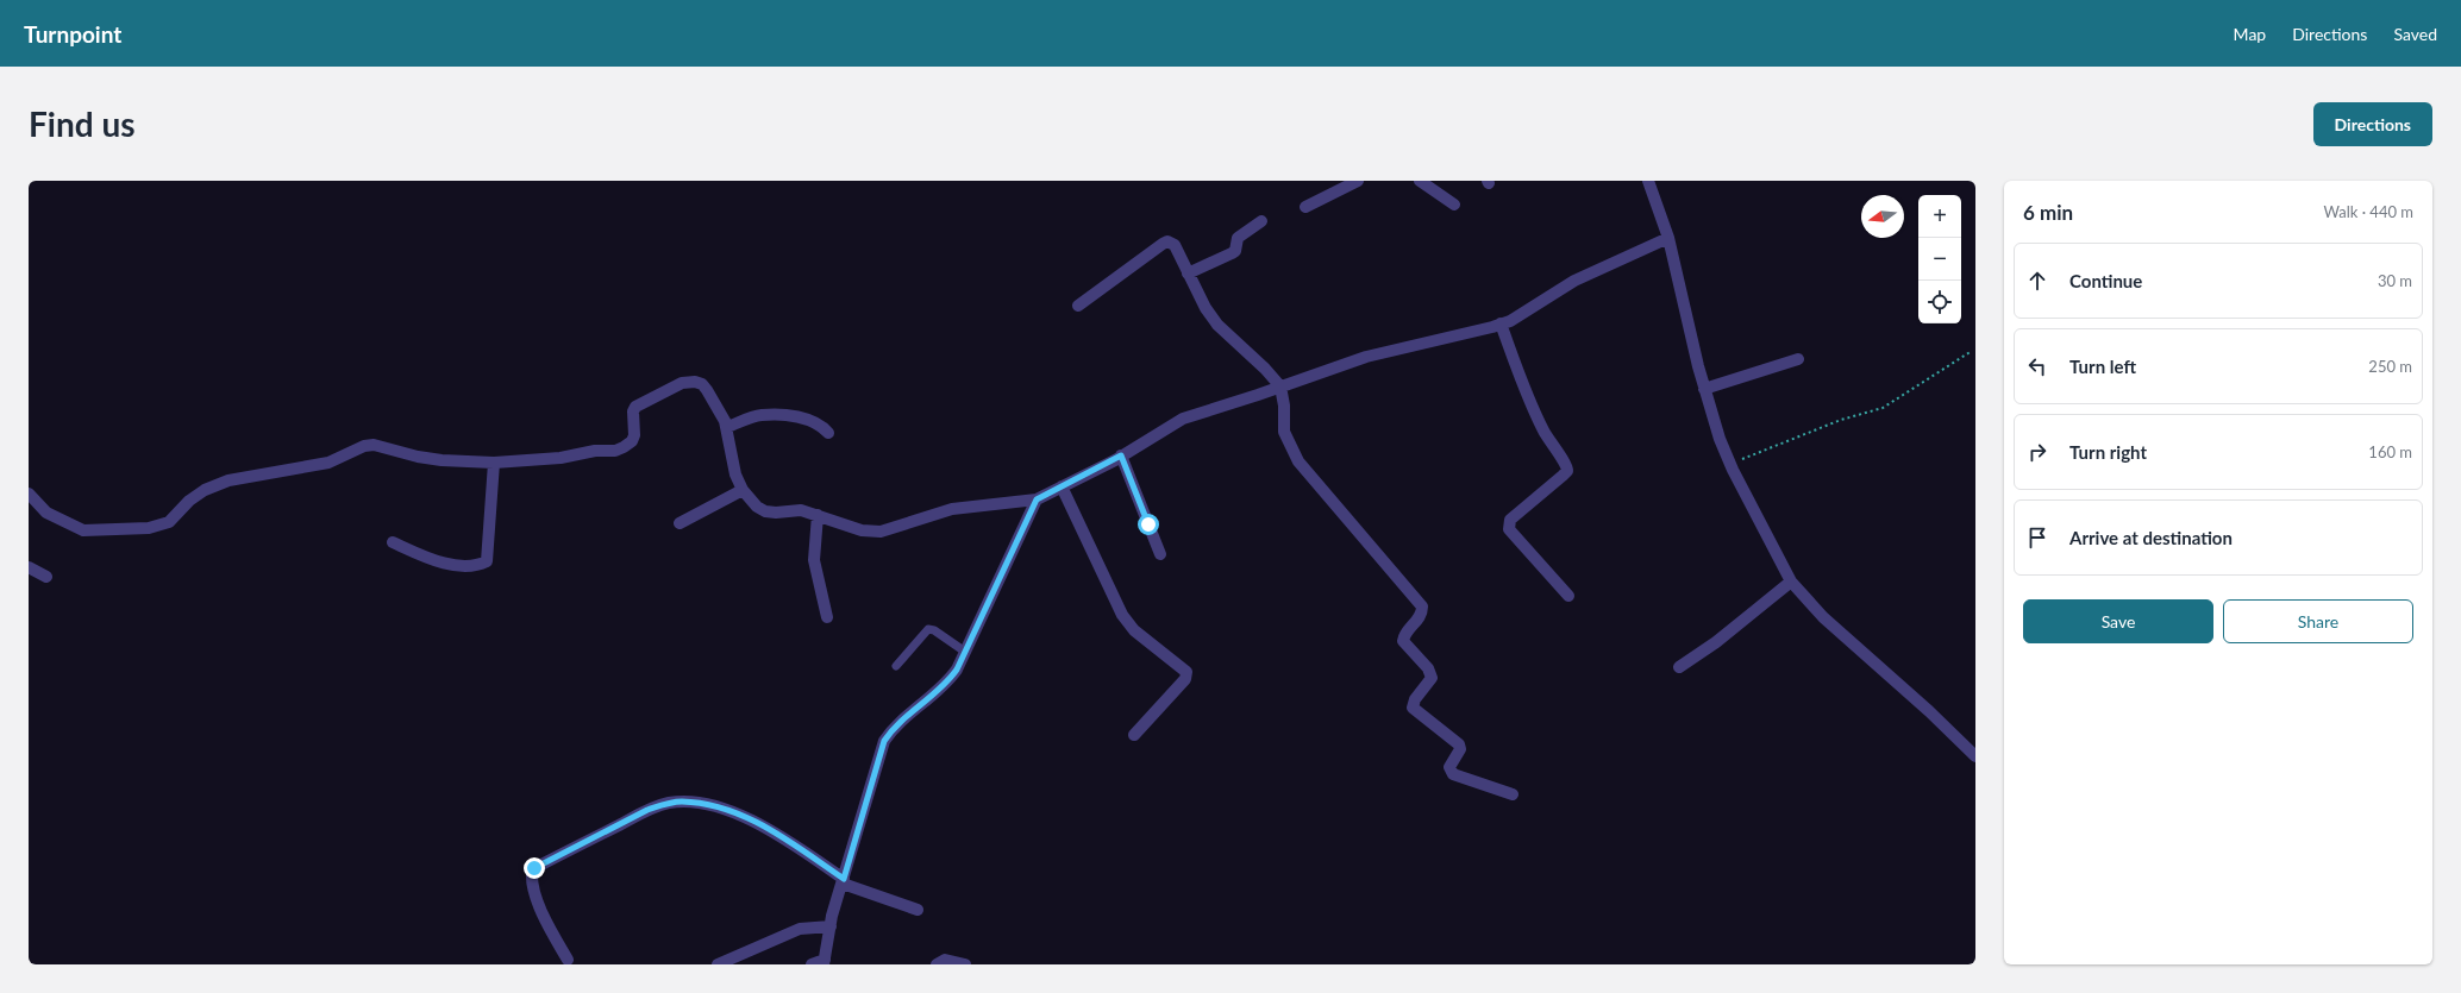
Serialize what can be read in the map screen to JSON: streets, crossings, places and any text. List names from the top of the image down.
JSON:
{
  "north": "left",
  "page": {
    "header": "Turnpoint",
    "nav": ["Map", "Directions", "Saved"],
    "buttons": [
      "Directions",
      ["Save", "Share"]
    ],
    "title": "Find us",
    "heading": ["6 min", "Walk · 440 m"],
    "map_buttons": ["+", "−"],
    "list": [
      ["Continue", "30 m"],
      ["Turn left", "250 m"],
      ["Turn right", "160 m"],
      "Arrive at destination"
    ]
  }
}
